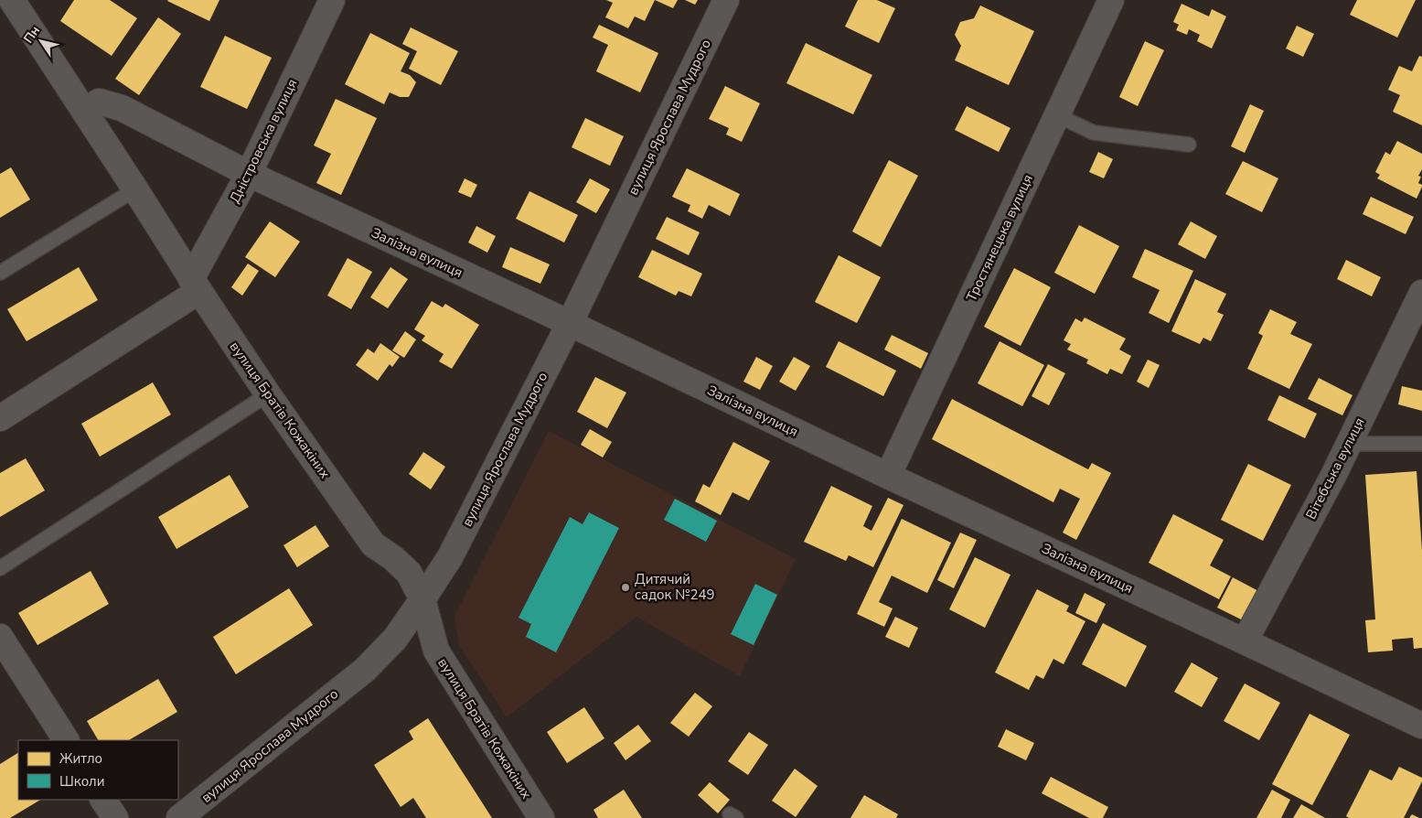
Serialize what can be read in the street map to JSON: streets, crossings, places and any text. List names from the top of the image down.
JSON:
{
  "streets": {
    "street": [
      "вулиця Ярослава Мудрого",
      "Дністровська вулиця",
      "Тростянецька вулиця",
      "Залізна вулиця",
      "вулиця Братів Кожакіних",
      "Вітебська вулиця"
    ]
  },
  "crossings": [
    ["вулиця Ярослава Мудрого", "Залізна вулиця"],
    ["вулиця Ярослава Мудрого", "вулиця Братів Кожакіних"],
    ["Дністровська вулиця", "Залізна вулиця"],
    ["Дністровська вулиця", "вулиця Братів Кожакіних"],
    ["Тростянецька вулиця", "Залізна вулиця"],
    ["Залізна вулиця", "вулиця Братів Кожакіних"],
    ["Залізна вулиця", "Вітебська вулиця"]
  ],
  "places": ["Дитячий садок №249"],
  "legend": ["Житло", "Школи"],
  "north": "top left"
}
